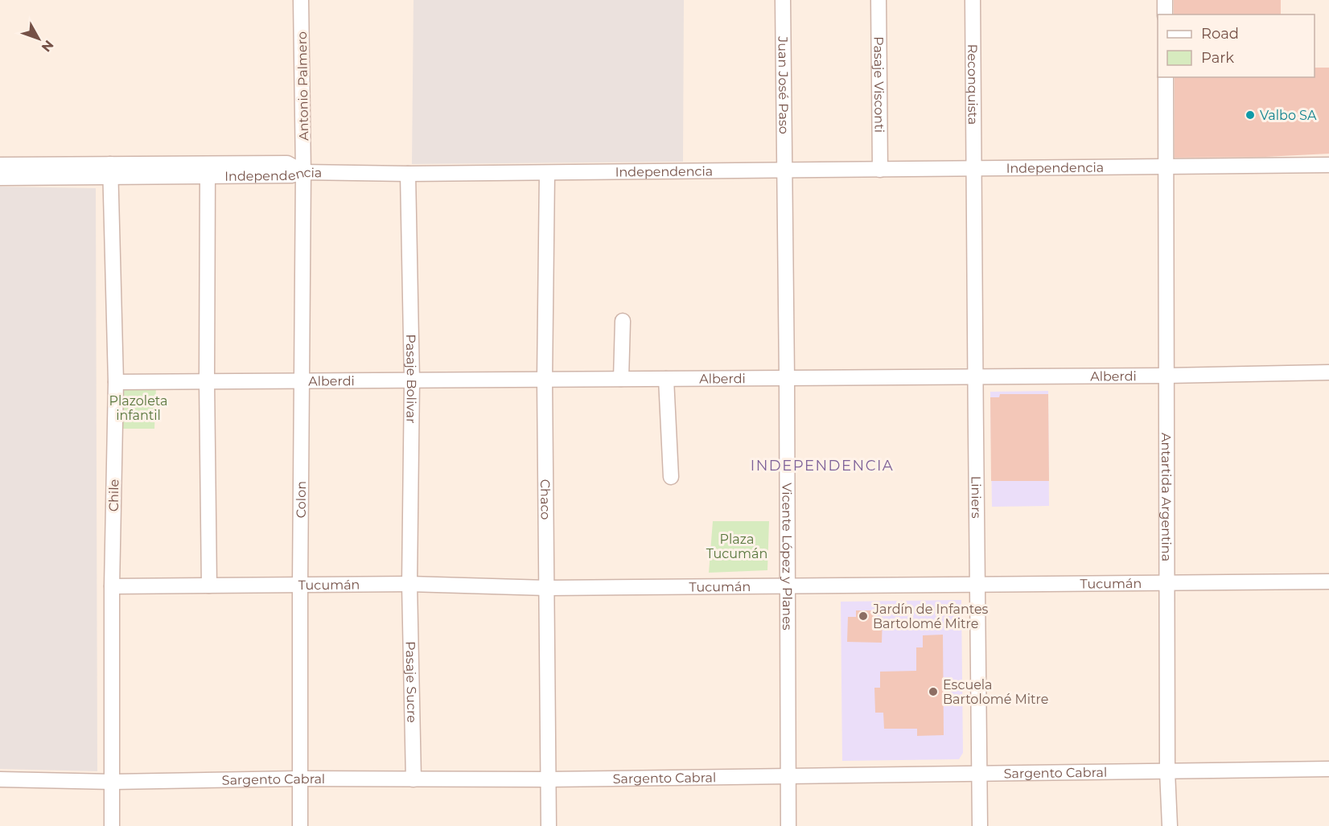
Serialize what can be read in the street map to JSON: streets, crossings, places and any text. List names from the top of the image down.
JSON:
{
  "streets": {
    "street": [
      "Reconquista",
      "Juan José Paso",
      "Pasaje Visconti",
      "Antonio Palmero",
      "Independencia",
      "Alberdi",
      "Pasaje Bolivar",
      "Chile",
      "Antartida Argentina",
      "Liniers",
      "Colon",
      "Chaco",
      "Vicente López y Planes",
      "Tucumán",
      "Pasaje Sucre",
      "Sargento Cabral"
    ]
  },
  "crossings": [
    ["Reconquista", "Independencia"],
    ["Reconquista", "Liniers"],
    ["Juan José Paso", "Independencia"],
    ["Juan José Paso", "Vicente López y Planes"],
    ["Pasaje Visconti", "Independencia"],
    ["Antonio Palmero", "Independencia"],
    ["Antonio Palmero", "Colon"],
    ["Independencia", "Pasaje Bolivar"],
    ["Independencia", "Chile"],
    ["Independencia", "Antartida Argentina"],
    ["Independencia", "Liniers"],
    ["Independencia", "Colon"],
    ["Independencia", "Chaco"],
    ["Independencia", "Vicente López y Planes"],
    ["Alberdi", "Pasaje Bolivar"],
    ["Alberdi", "Chile"],
    ["Alberdi", "Antartida Argentina"],
    ["Alberdi", "Liniers"],
    ["Alberdi", "Colon"],
    ["Alberdi", "Chaco"],
    ["Alberdi", "Vicente López y Planes"],
    ["Pasaje Bolivar", "Tucumán"],
    ["Pasaje Bolivar", "Pasaje Sucre"],
    ["Chile", "Tucumán"],
    ["Chile", "Sargento Cabral"],
    ["Antartida Argentina", "Tucumán"],
    ["Antartida Argentina", "Sargento Cabral"],
    ["Liniers", "Tucumán"],
    ["Liniers", "Sargento Cabral"],
    ["Colon", "Tucumán"],
    ["Colon", "Sargento Cabral"],
    ["Chaco", "Tucumán"],
    ["Chaco", "Sargento Cabral"],
    ["Vicente López y Planes", "Tucumán"],
    ["Vicente López y Planes", "Sargento Cabral"],
    ["Tucumán", "Pasaje Sucre"],
    ["Pasaje Sucre", "Sargento Cabral"]
  ],
  "districts": ["INDEPENDENCIA"],
  "parks": ["Plazoleta infantil", "Plaza Tucumán"],
  "places": ["Valbo SA", "Jardín de Infantes Bartolomé Mitre", "Escuela Bartolomé Mitre"],
  "legend": ["Road", "Park"],
  "north": "bottom right"
}
